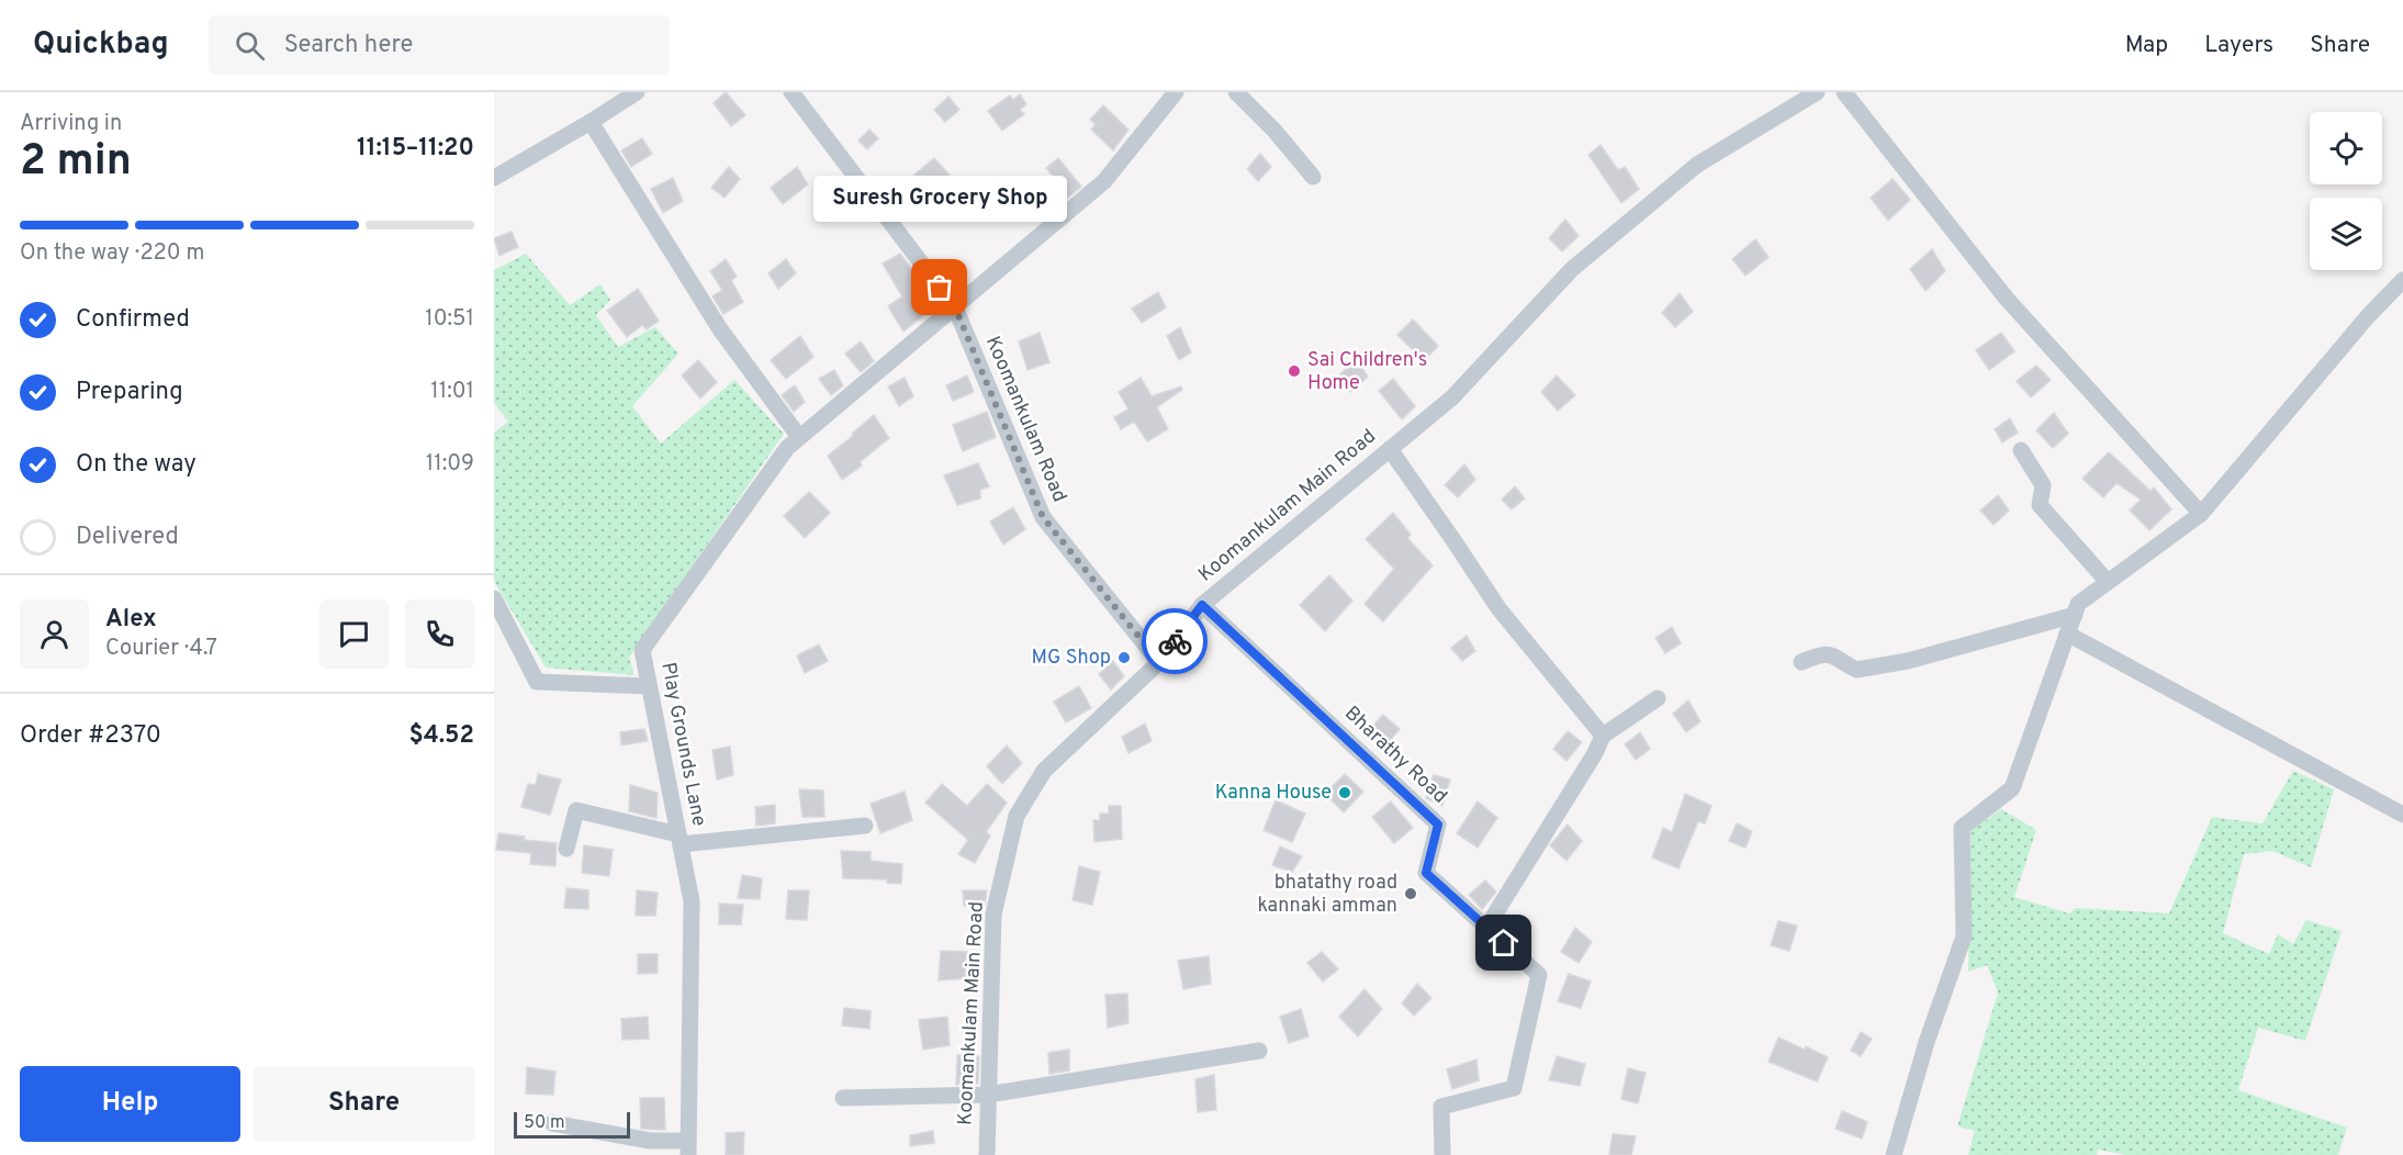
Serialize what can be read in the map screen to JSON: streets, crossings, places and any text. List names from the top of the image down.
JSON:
{
  "streets": {
    "street": [
      "Koomankulam Road",
      "Koomankulam Main Road",
      "Play Grounds Lane",
      "Bharathy Road"
    ]
  },
  "crossings": [
    ["Koomankulam Road", "Koomankulam Main Road"],
    ["Koomankulam Road", "Play Grounds Lane"],
    ["Koomankulam Main Road", "Bharathy Road"]
  ],
  "places": [
    "Suresh Grocery Shop",
    "Sai Children's Home",
    "MG Shop",
    "Kanna House",
    "bhatathy road kannaki amman"
  ],
  "scale_bar": "50 m",
  "page": {
    "header": "Quickbag",
    "search": "Search here",
    "nav": ["Map", "Layers", "Share"],
    "heading": ["2 min", "Arriving in", "11:15–11:20"],
    "panel": [
      "Alex",
      "Courier · 4.7",
      "Order #2370",
      "$4.52"
    ],
    "bubble": "Suresh Grocery Shop",
    "bar": "On the way · 220 m",
    "list": [
      ["Confirmed", "10:51"],
      ["Preparing", "11:01"],
      ["On the way", "11:09"],
      "Delivered"
    ],
    "buttons": ["Help", "Share"],
    "scale": "50 m"
  }
}
